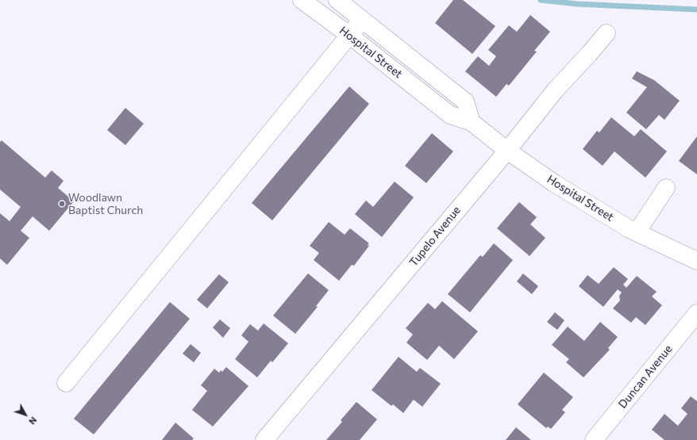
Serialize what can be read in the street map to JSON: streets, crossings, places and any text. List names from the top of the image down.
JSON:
{
  "streets": {
    "street": ["Hospital Street", "Tupelo Avenue", "Duncan Avenue"]
  },
  "crossings": [
    ["Hospital Street", "Tupelo Avenue"]
  ],
  "places": ["Woodlawn Baptist Church"],
  "north": "bottom right"
}
